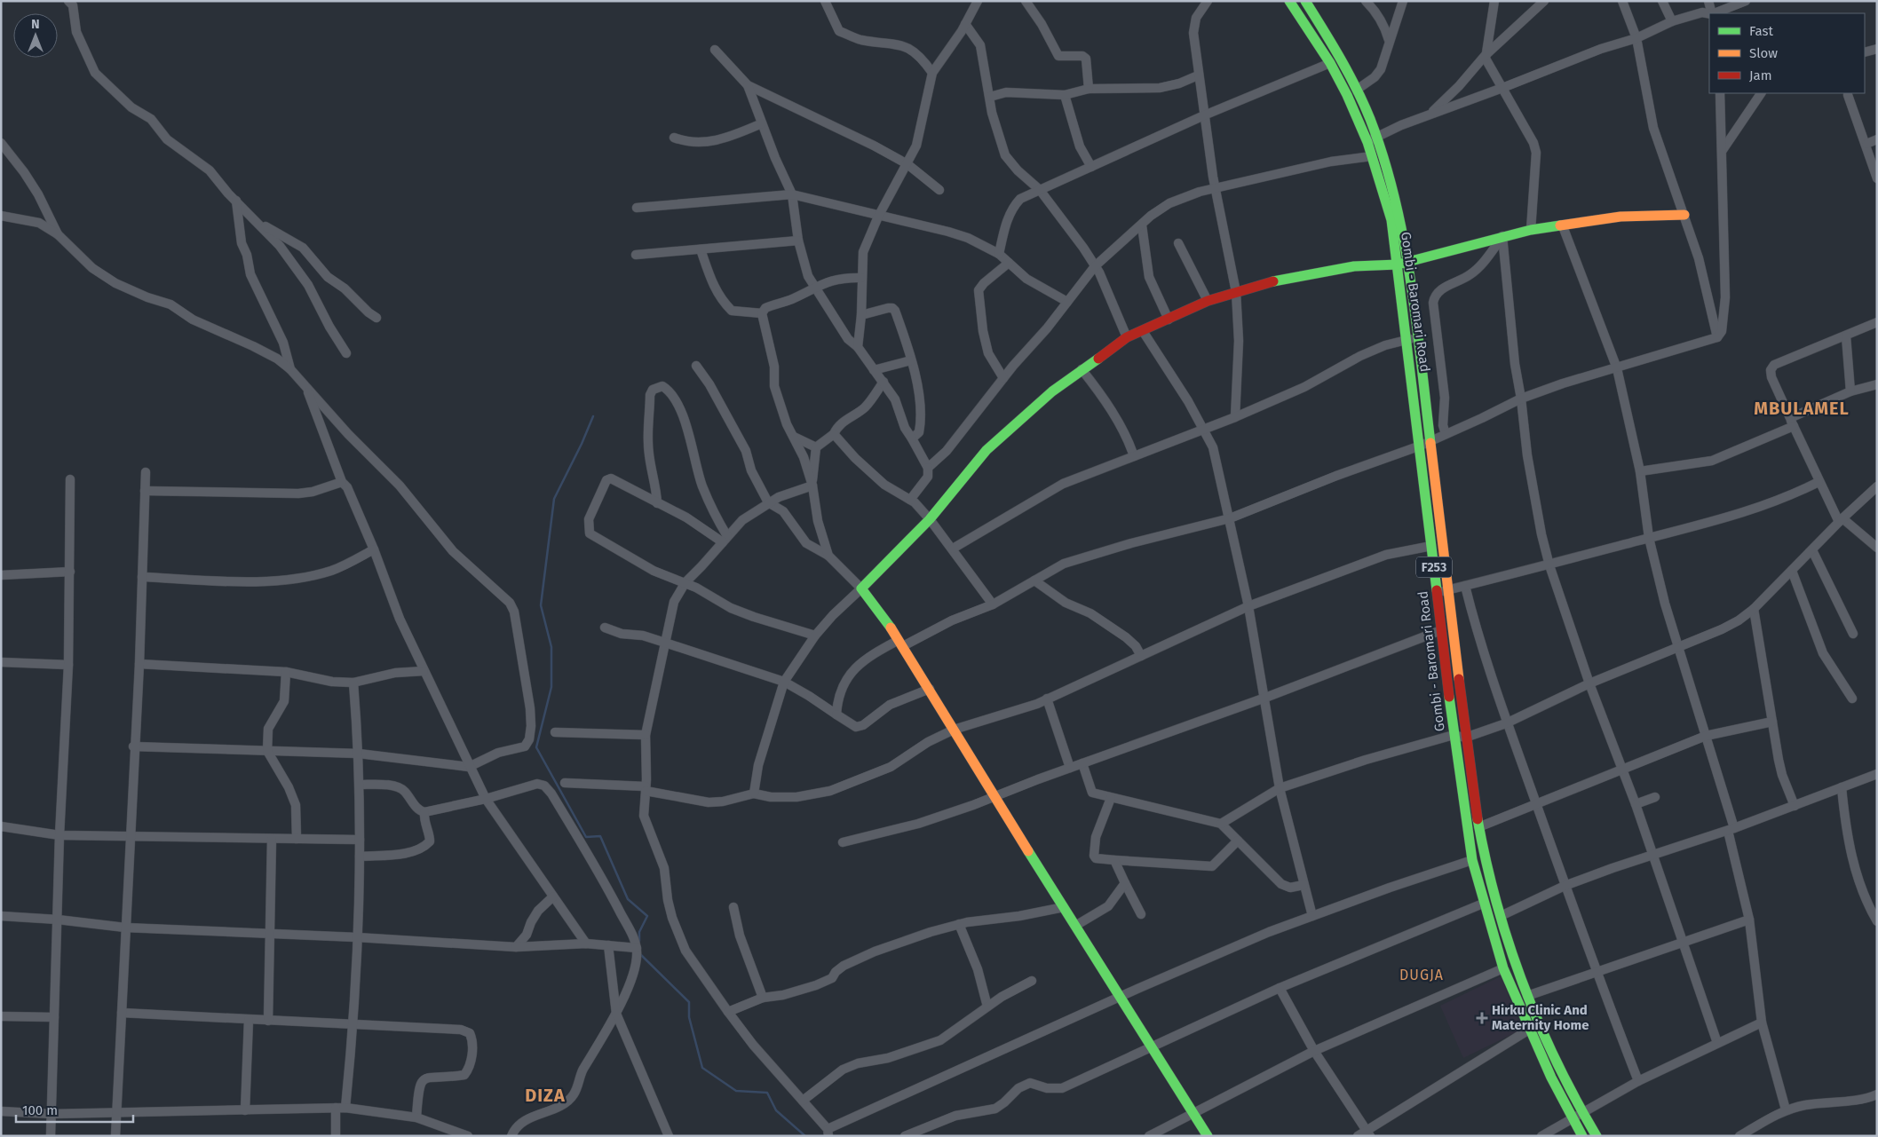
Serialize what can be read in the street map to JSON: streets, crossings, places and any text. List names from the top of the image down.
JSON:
{
  "streets": {
    "main road": ["Gombi - Baromari Road", "F253"]
  },
  "districts": ["MBULAMEL", "DUGJA", "DIZA"],
  "places": {
    "health": ["Hirku Clinic And Maternity Home"]
  },
  "legend": ["Fast", "Slow", "Jam"],
  "scale_bar": "100 m",
  "north": "top"
}
